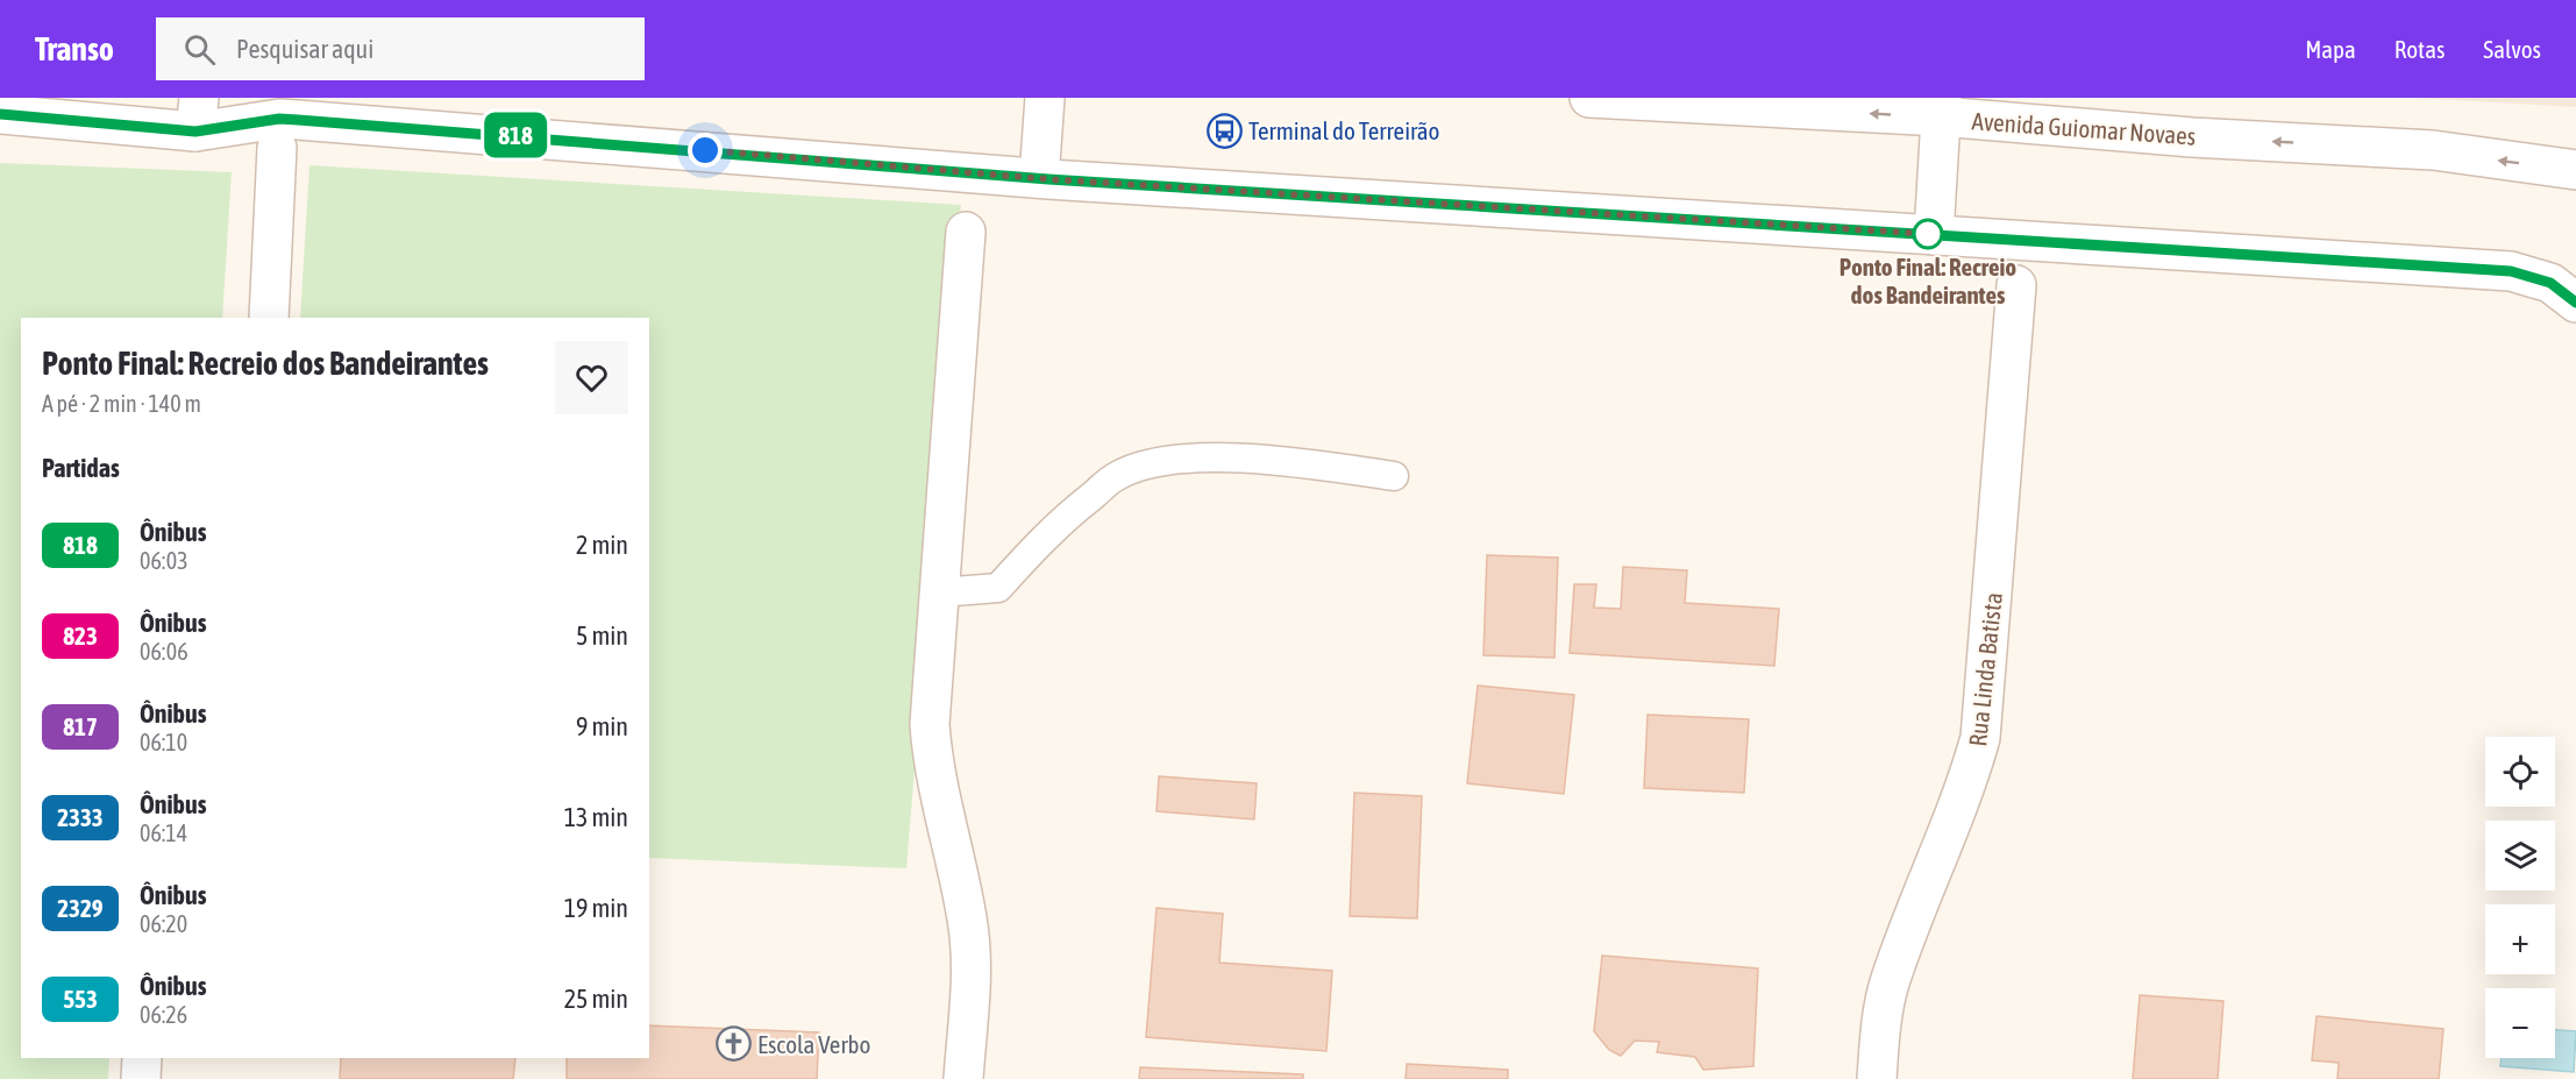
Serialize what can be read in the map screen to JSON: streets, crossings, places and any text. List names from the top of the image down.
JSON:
{
  "streets": {
    "street": ["Avenida Guiomar Novaes", "Rua Linda Batista"]
  },
  "places": {
    "bus stop": ["Terminal do Terreirão"],
    "other": ["Ponto Final: Recreio dos Bandeirantes"],
    "church": ["Escola Verbo"]
  },
  "lines": ["bus line 818"],
  "page": {
    "header": "Transo",
    "search": "Pesquisar aqui",
    "nav": ["Mapa", "Rotas", "Salvos"],
    "on_map": "818",
    "heading": [
      ["Ponto Final: Recreio dos Bandeirantes", "A pé · 2 min · 140 m"],
      "Partidas"
    ],
    "list": [
      {
        "mark": "818",
        "name": "Ônibus",
        "note": "06:03",
        "value": "2 min"
      },
      {
        "mark": "823",
        "name": "Ônibus",
        "note": "06:06",
        "value": "5 min"
      },
      {
        "mark": "817",
        "name": "Ônibus",
        "note": "06:10",
        "value": "9 min"
      },
      {
        "mark": "2333",
        "name": "Ônibus",
        "note": "06:14",
        "value": "13 min"
      },
      {
        "mark": "2329",
        "name": "Ônibus",
        "note": "06:20",
        "value": "19 min"
      },
      {
        "mark": "553",
        "name": "Ônibus",
        "note": "06:26",
        "value": "25 min"
      }
    ],
    "map_buttons": ["+", "−"]
  }
}
